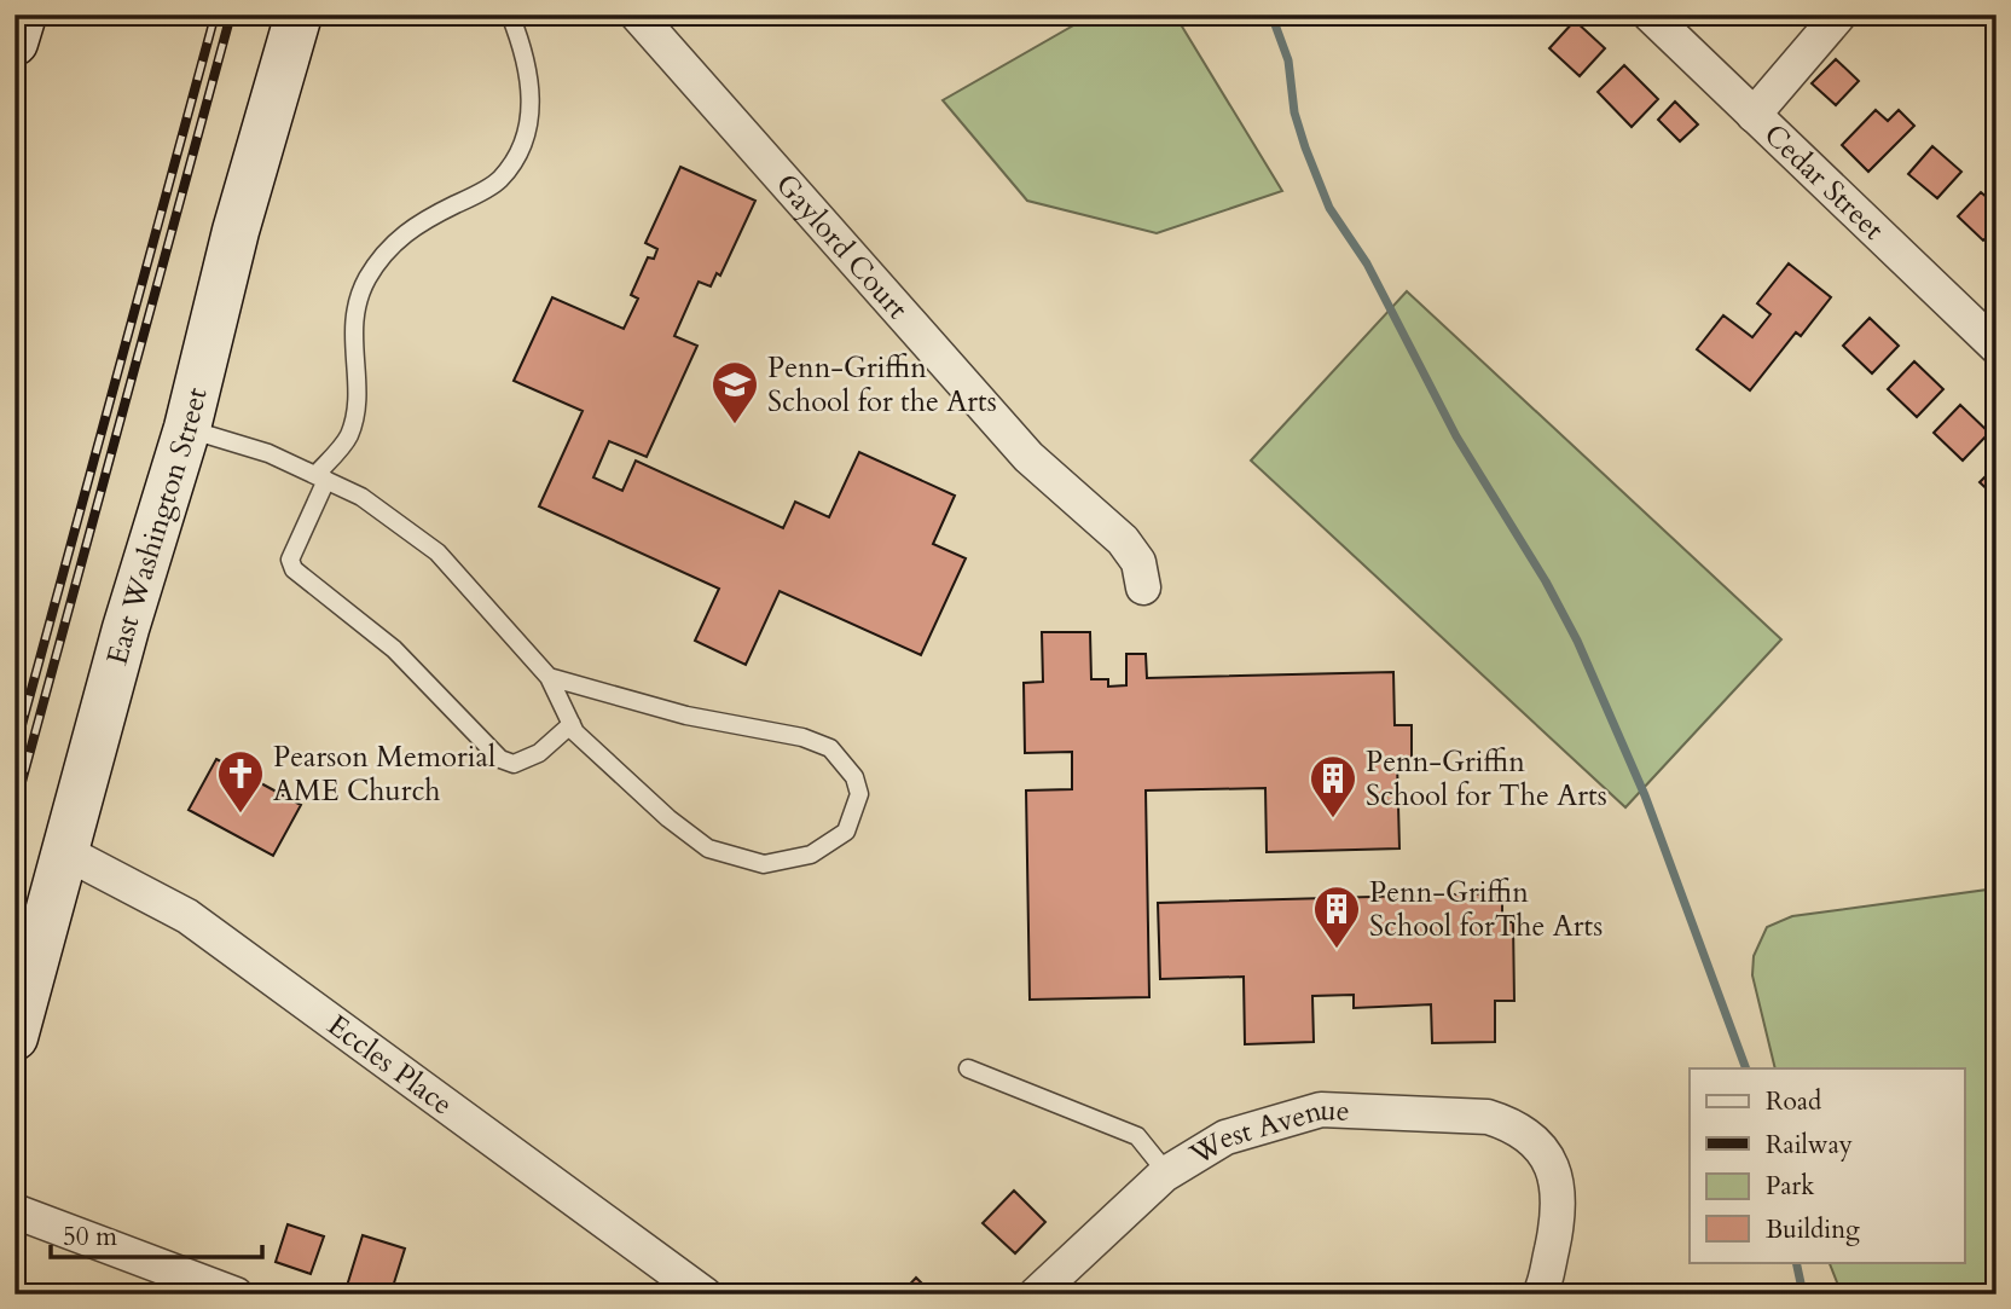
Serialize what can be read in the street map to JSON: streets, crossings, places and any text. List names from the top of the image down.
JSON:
{
  "streets": {
    "street": [
      "Cedar Street",
      "Gaylord Court",
      "East Washington Street",
      "Eccles Place",
      "West Avenue"
    ]
  },
  "crossings": [
    ["East Washington Street", "Eccles Place"]
  ],
  "places": {
    "school or university": ["Penn-Griffin School for the Arts"],
    "church": ["Pearson Memorial AME Church"],
    "building": ["Penn-Griffin School for The Arts", "Penn-Griffin School forThe Arts"]
  },
  "legend": [
    "Road",
    "Railway",
    "Park",
    "Building"
  ],
  "scale_bar": "50 m"
}
